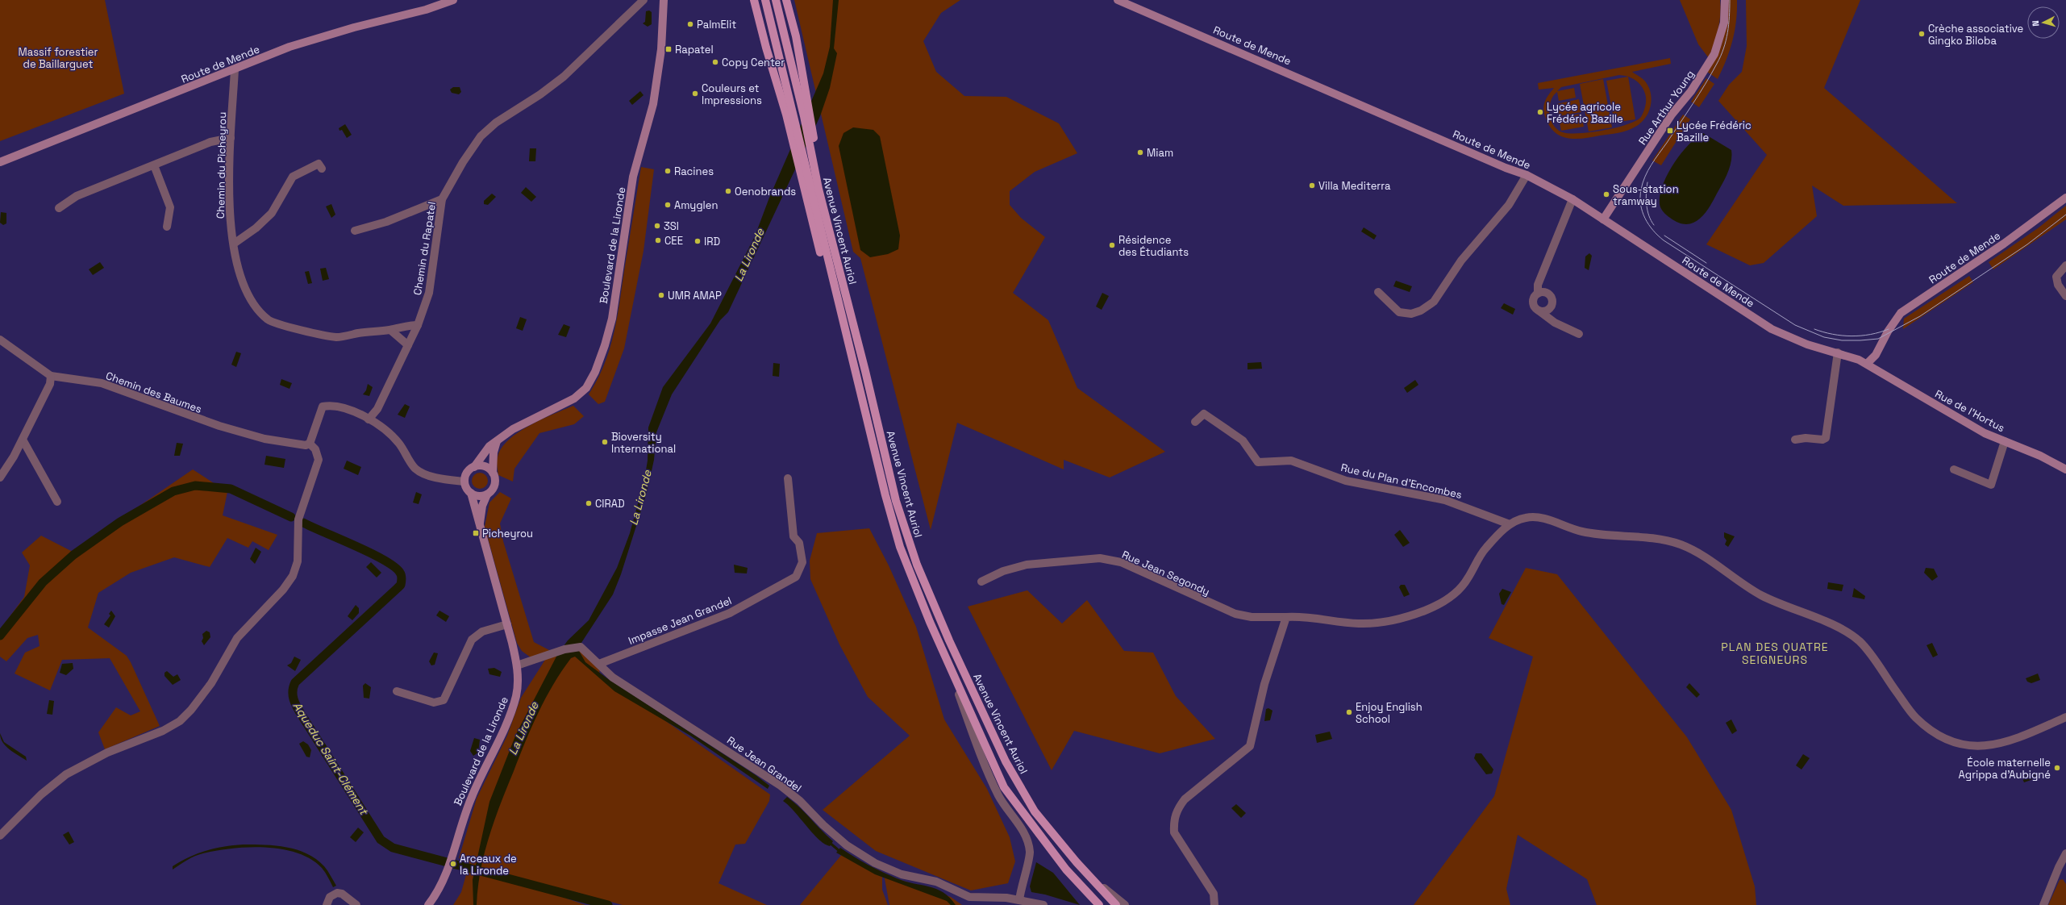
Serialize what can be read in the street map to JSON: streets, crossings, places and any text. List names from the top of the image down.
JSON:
{
  "streets": {
    "main road": ["Avenue Vincent Auriol"],
    "street": [
      "Route de Mende",
      "Rue Arthur Young",
      "Chemin du Picheyrou",
      "Boulevard de la Lironde",
      "Chemin du Rapatel",
      "Chemin des Baumes",
      "Rue de l'Hortus",
      "Rue du Plan d'Encombes",
      "Rue Jean Segondy",
      "Impasse Jean Grandel",
      "Rue Jean Grandel"
    ]
  },
  "crossings": [
    ["Route de Mende", "Rue Arthur Young"],
    ["Route de Mende", "Chemin du Picheyrou"],
    ["Route de Mende", "Rue de l'Hortus"],
    ["Chemin du Picheyrou", "Chemin du Rapatel"],
    ["Avenue Vincent Auriol", "Rue Jean Grandel"],
    ["Boulevard de la Lironde", "Rue Jean Grandel"],
    ["Rue du Plan d'Encombes", "Rue Jean Segondy"],
    ["Impasse Jean Grandel", "Rue Jean Grandel"]
  ],
  "districts": ["PLAN DES QUATRE SEIGNEURS"],
  "water": ["La Lironde", "Aqueduc Saint-Clément"],
  "parks": ["Massif forestier de Baillarguet"],
  "places": {
    "other": [
      "PalmElit",
      "Crèche associative Gingko Biloba",
      "Copy Center",
      "Couleurs et Impressions",
      "Lycée agricole Frédéric Bazille",
      "Miam",
      "Racines",
      "Villa Mediterra",
      "Oenobrands",
      "Sous-station tramway",
      "Amyglen",
      "3SI",
      "CEE",
      "IRD",
      "Résidence des Étudiants",
      "UMR AMAP",
      "Bioversity International",
      "CIRAD",
      "Enjoy English School",
      "École maternelle Agrippa d'Aubigné",
      "Arceaux de la Lironde"
    ],
    "transit": ["Rapatel", "Lycée Frédéric Bazille", "Picheyrou"]
  },
  "north": "left"
}
